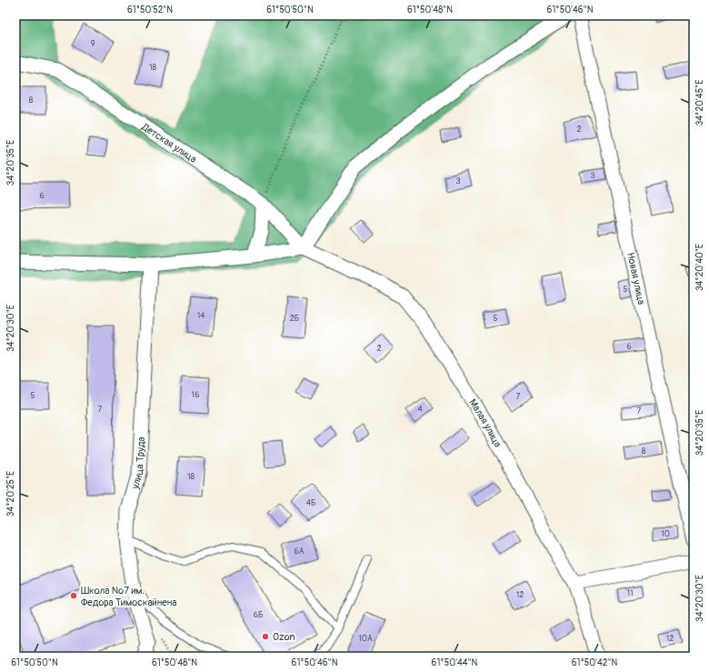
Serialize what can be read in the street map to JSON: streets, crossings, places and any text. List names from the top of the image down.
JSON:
{
  "streets": {
    "street": [
      "Детская улица",
      "Новая улица",
      "Малая улица",
      "улица Труда"
    ]
  },
  "crossings": [
    ["Детская улица", "Малая улица"]
  ],
  "places": ["Школа №7 им. Федора Тимоскайнена", "Ozon"],
  "house_numbers": [
    "9",
    "18",
    "8",
    "2",
    "3",
    "3",
    "6",
    "5",
    "14",
    "2Б",
    "5",
    "6",
    "2",
    "16",
    "5",
    "7",
    "7",
    "4",
    "7",
    "8",
    "18",
    "4Б",
    "10",
    "6А",
    "11",
    "12",
    "6Б",
    "10А",
    "12"
  ],
  "coordinates": [
    "61°50'52\"N",
    "61°50'50\"N",
    "61°50'48\"N",
    "61°50'46\"N",
    "34°20'45\"E",
    "34°20'35\"E",
    "34°20'40\"E",
    "34°20'30\"E",
    "34°20'25\"E",
    "61°50'44\"N",
    "61°50'42\"N"
  ]
}
